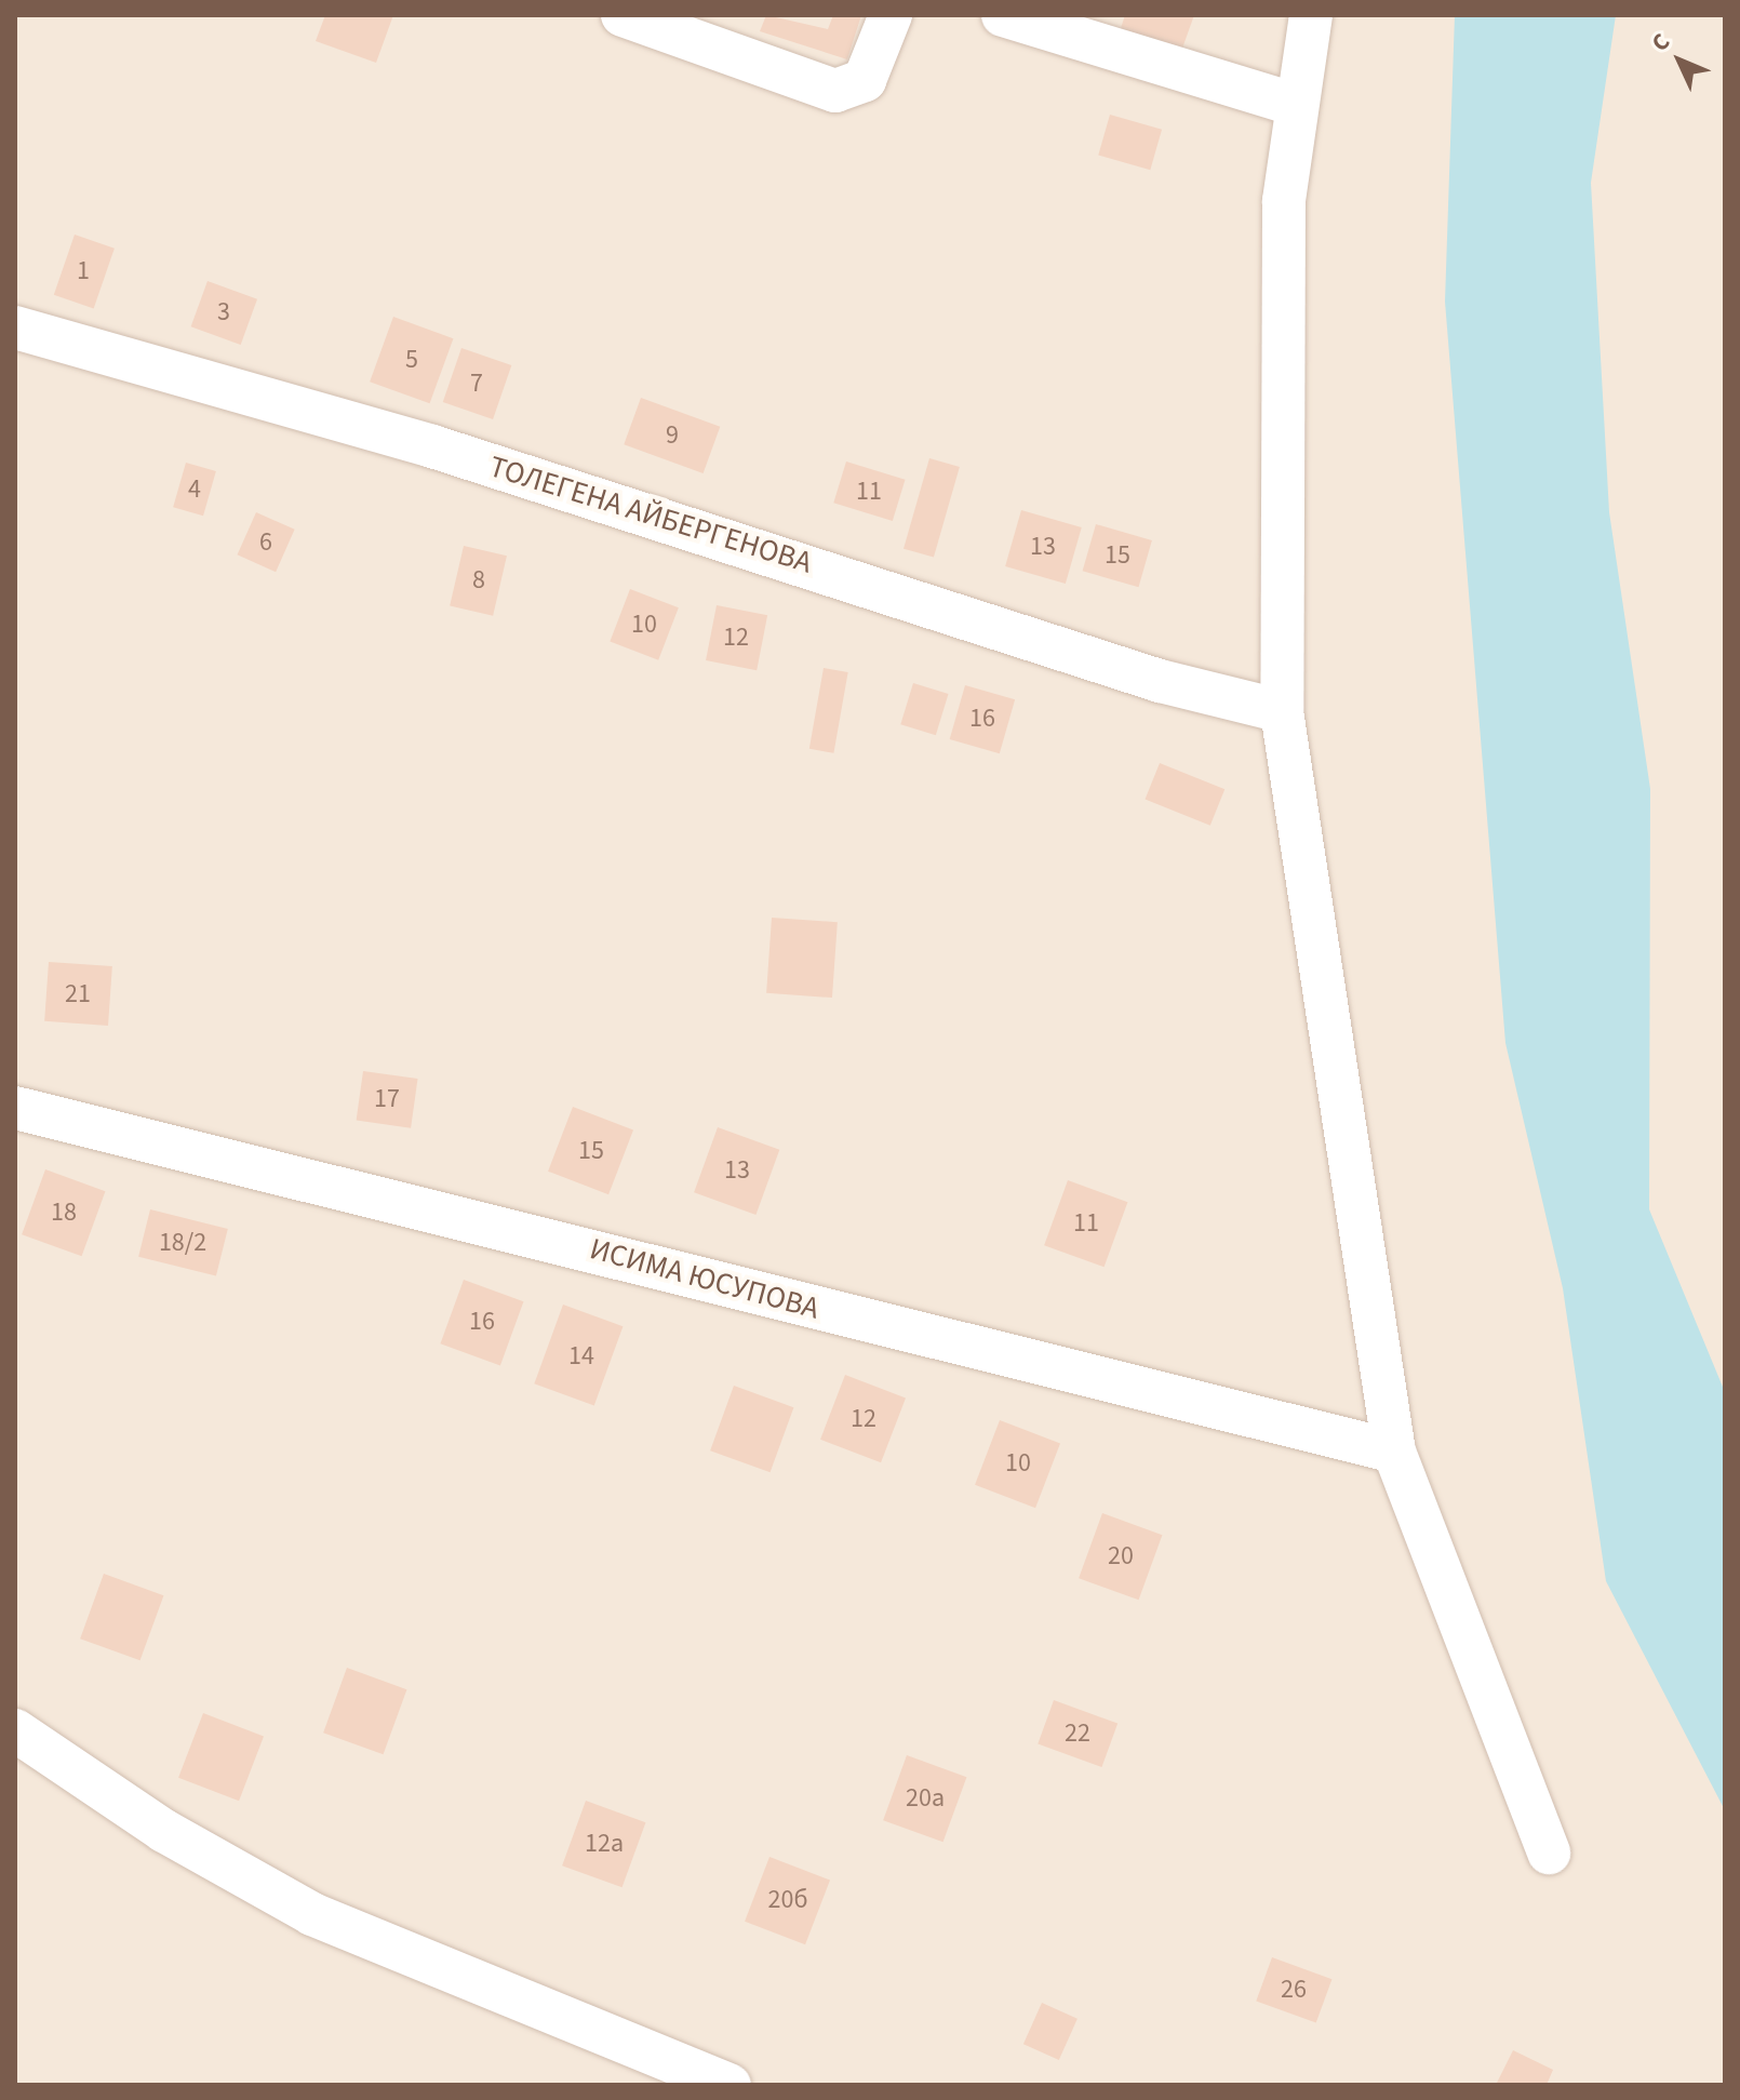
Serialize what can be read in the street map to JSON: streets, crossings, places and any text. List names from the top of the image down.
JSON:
{
  "streets": {
    "street": ["ТОЛЕГЕНА АЙБЕРГЕНОВА", "ИСИМА ЮСУПОВА"]
  },
  "house_numbers": [
    "1",
    "3",
    "5",
    "7",
    "9",
    "4",
    "11",
    "6",
    "13",
    "15",
    "8",
    "10",
    "12",
    "16",
    "21",
    "17",
    "15",
    "13",
    "18",
    "11",
    "18/2",
    "16",
    "14",
    "12",
    "10",
    "20",
    "22",
    "20а",
    "12а",
    "20б",
    "26"
  ],
  "north": "top left"
}
